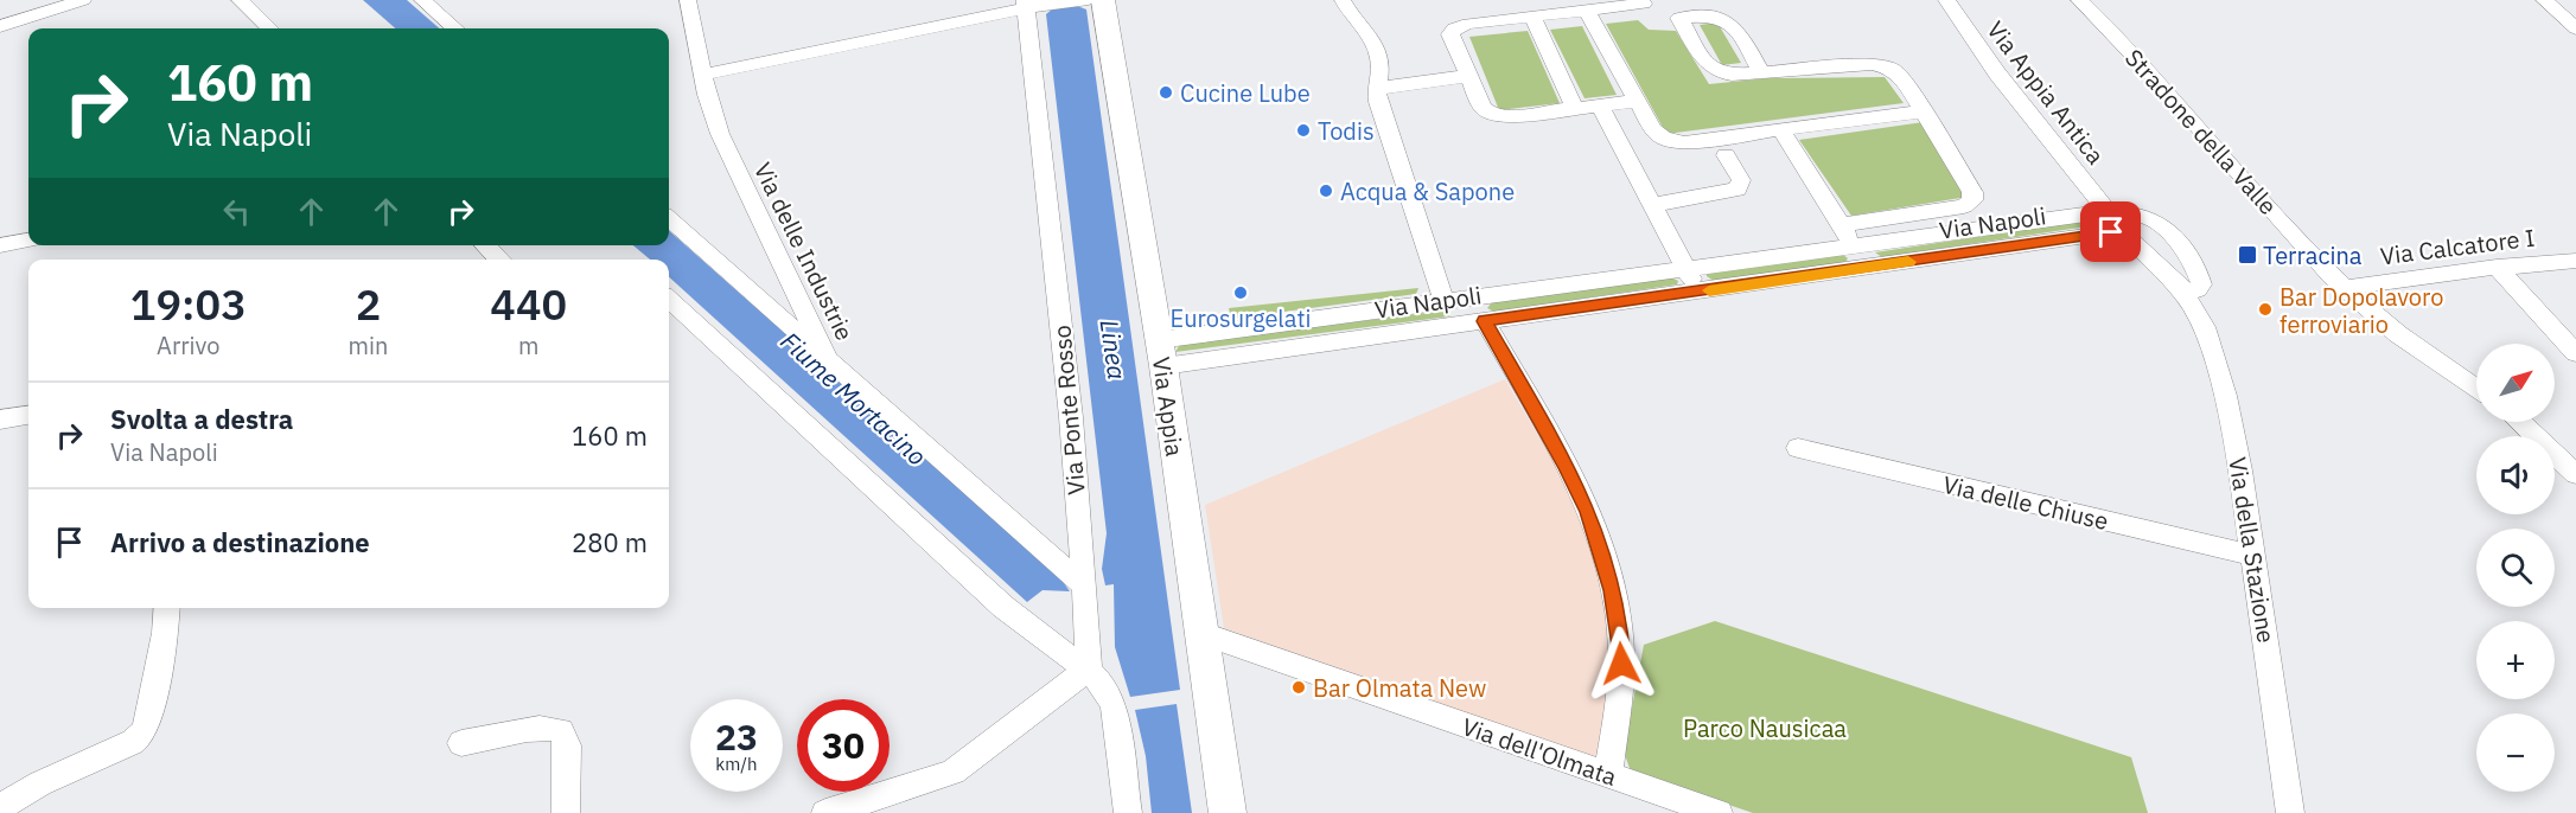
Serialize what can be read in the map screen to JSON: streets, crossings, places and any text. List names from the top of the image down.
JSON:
{
  "streets": {
    "main road": ["Via Appia"],
    "street": [
      "Via Appia Antica",
      "Stradone della Valle",
      "Via Napoli",
      "Via Calcatore I",
      "Via delle Industrie",
      "Via Ponte Rosso",
      "Via delle Chiuse",
      "Via della Stazione",
      "Via dell'Olmata"
    ]
  },
  "crossings": [
    ["Via Appia Antica", "Via Napoli"],
    ["Stradone della Valle", "Via Calcatore I"],
    ["Via Napoli", "Via Appia"],
    ["Via Napoli", "Via della Stazione"],
    ["Via delle Industrie", "Via Ponte Rosso"],
    ["Via Appia", "Via dell'Olmata"],
    ["Via delle Chiuse", "Via della Stazione"]
  ],
  "water": ["Linea", "Fiume Mortacino"],
  "parks": ["Parco Nausicaa"],
  "places": {
    "other": [
      "Cucine Lube",
      "Todis",
      "Acqua & Sapone",
      "Eurosurgelati",
      "Bar Dopolavoro ferroviario",
      "Bar Olmata New"
    ],
    "transit": ["Terracina"]
  },
  "north": "top right",
  "page": {
    "turn": ["160 m", "Via Napoli"],
    "eta": [
      "19:03",
      "Arrivo",
      "2",
      "min",
      "440",
      "m"
    ],
    "map_buttons": ["+", "−"],
    "list": [
      {
        "name": "Svolta a destra",
        "note": "Via Napoli",
        "value": "160 m"
      },
      {
        "name": "Arrivo a destinazione",
        "value": "280 m"
      }
    ],
    "speed": "23 km/h",
    "limit": "30"
  }
}
